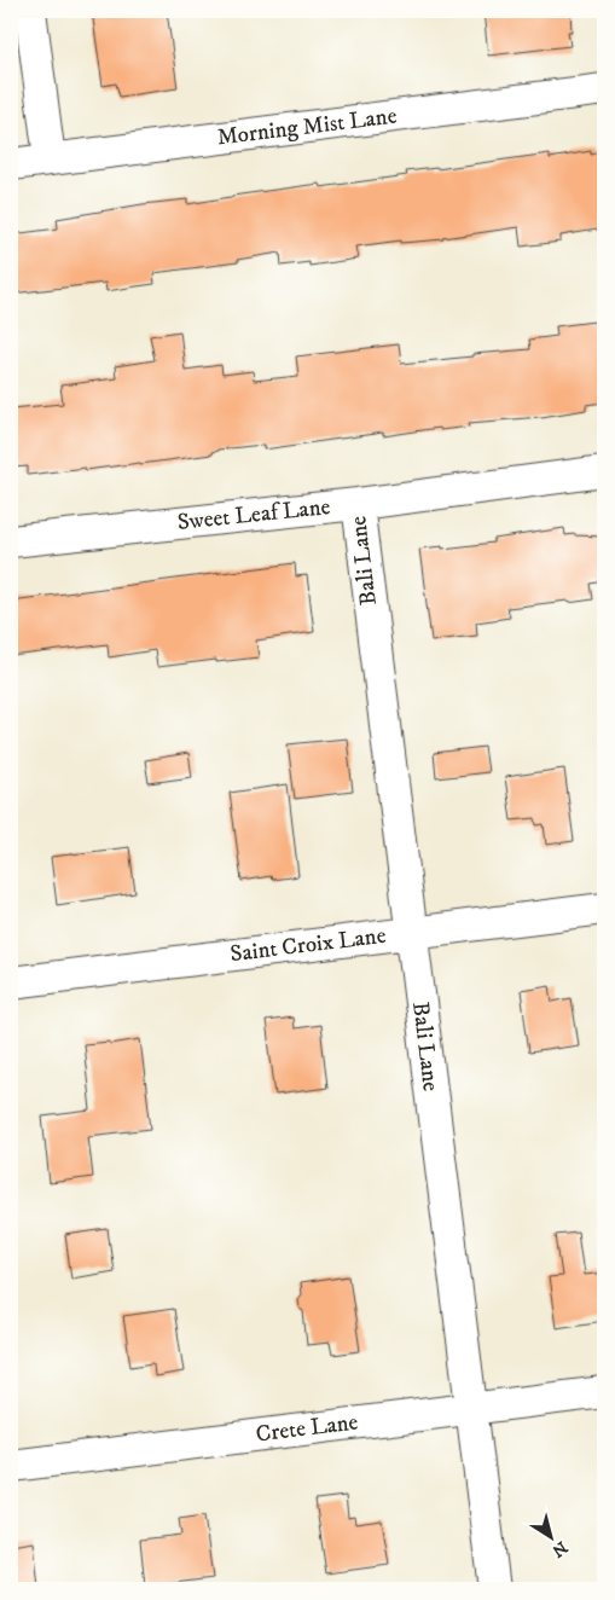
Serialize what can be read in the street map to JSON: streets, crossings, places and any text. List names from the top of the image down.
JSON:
{
  "streets": {
    "street": [
      "Morning Mist Lane",
      "Sweet Leaf Lane",
      "Bali Lane",
      "Saint Croix Lane",
      "Crete Lane"
    ]
  },
  "crossings": [
    ["Sweet Leaf Lane", "Bali Lane"],
    ["Bali Lane", "Saint Croix Lane"],
    ["Bali Lane", "Crete Lane"]
  ],
  "north": "bottom right"
}
